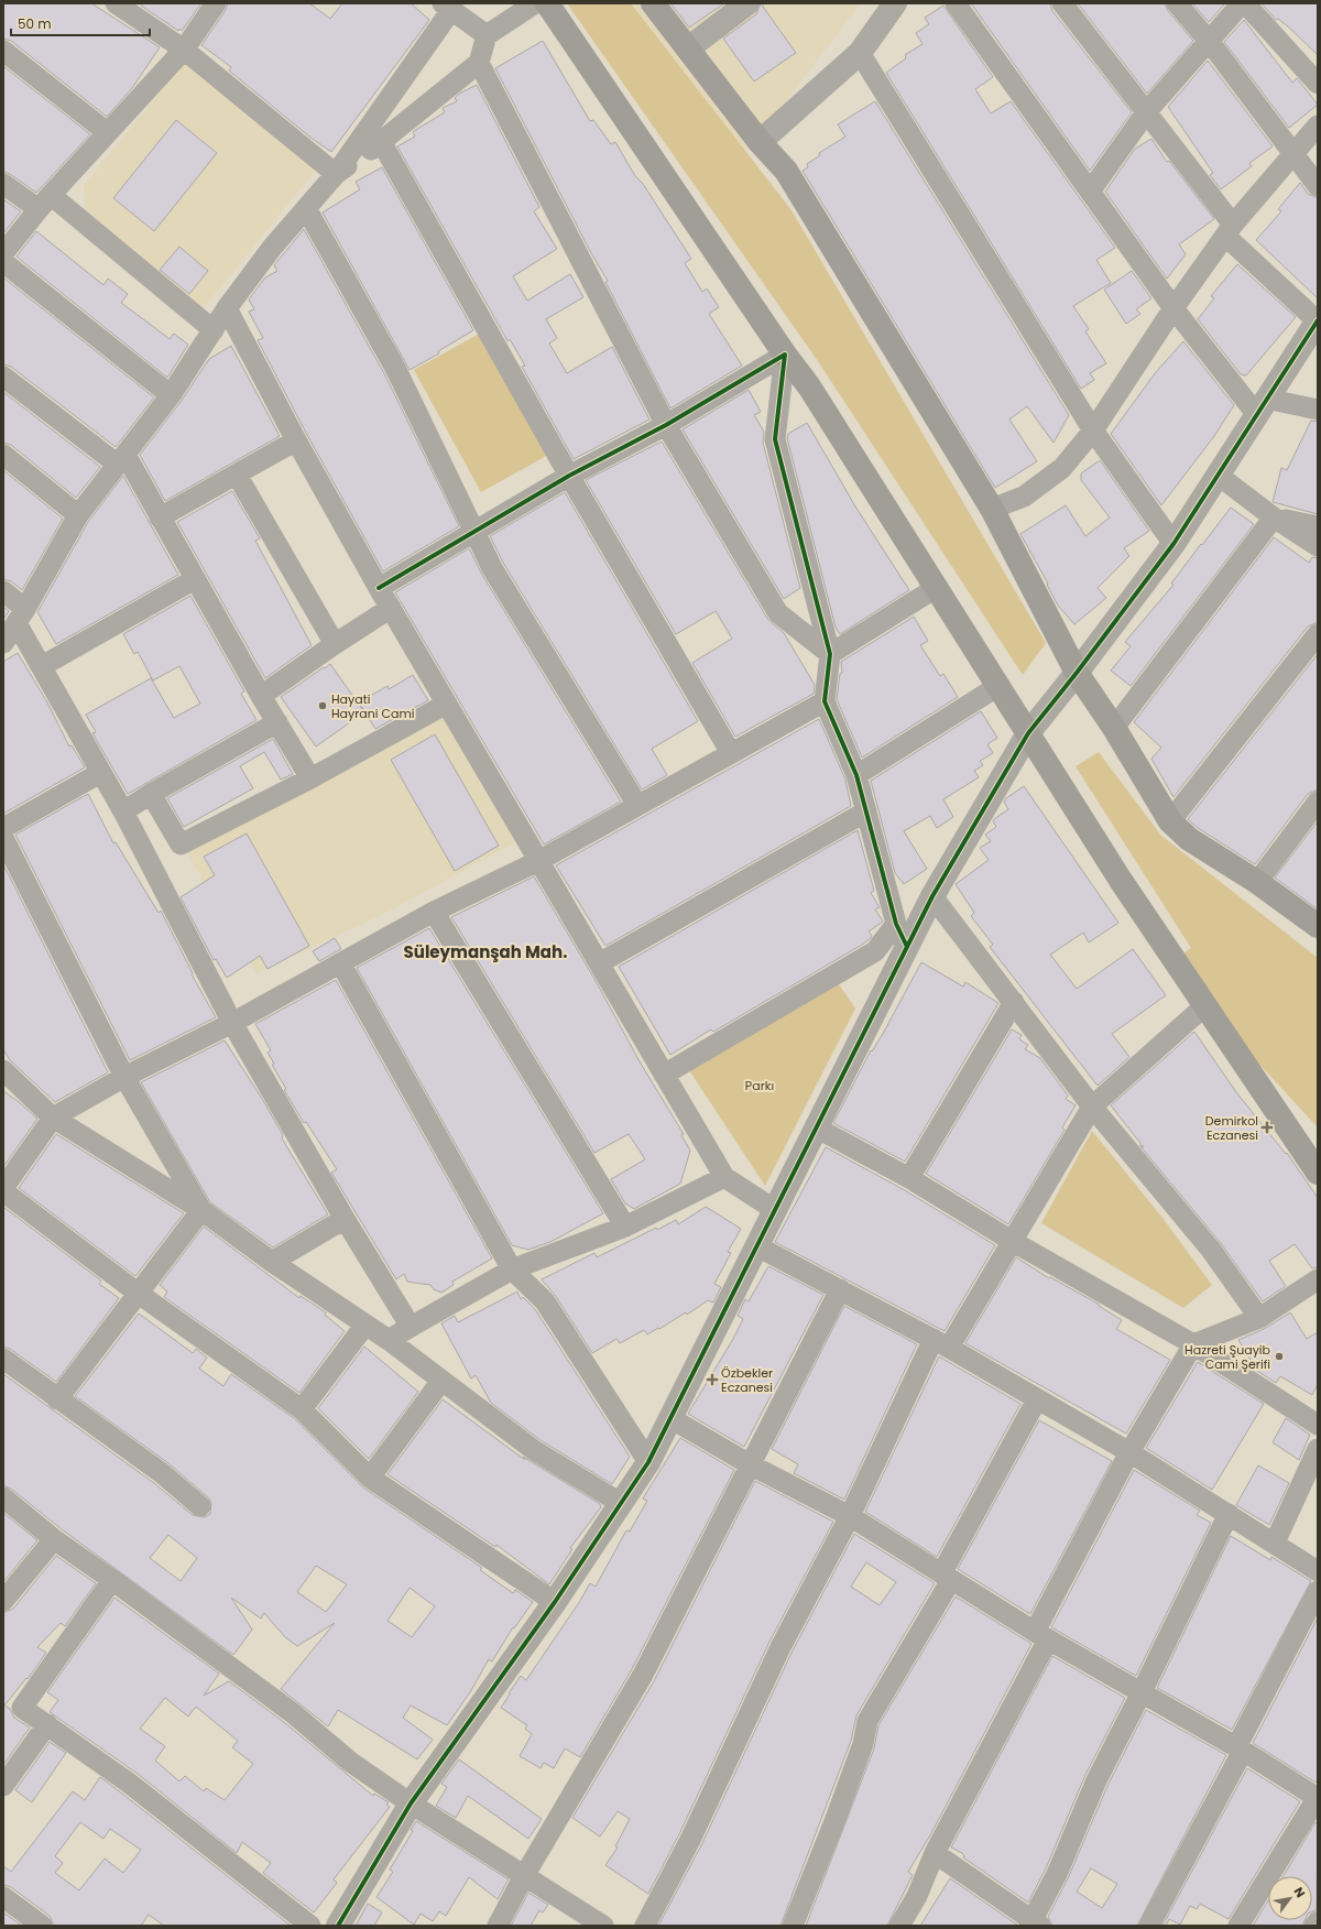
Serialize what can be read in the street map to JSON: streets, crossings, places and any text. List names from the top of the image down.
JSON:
{
  "districts": ["Süleymanşah Mah."],
  "parks": ["Parkı"],
  "places": {
    "other": ["Hayati Hayrani Cami", "Hazreti Şuayib Cami Şerifi"],
    "health": ["Demirkol Eczanesi", "Özbekler Eczanesi"]
  },
  "scale_bar": "50 m",
  "north": "top right"
}
